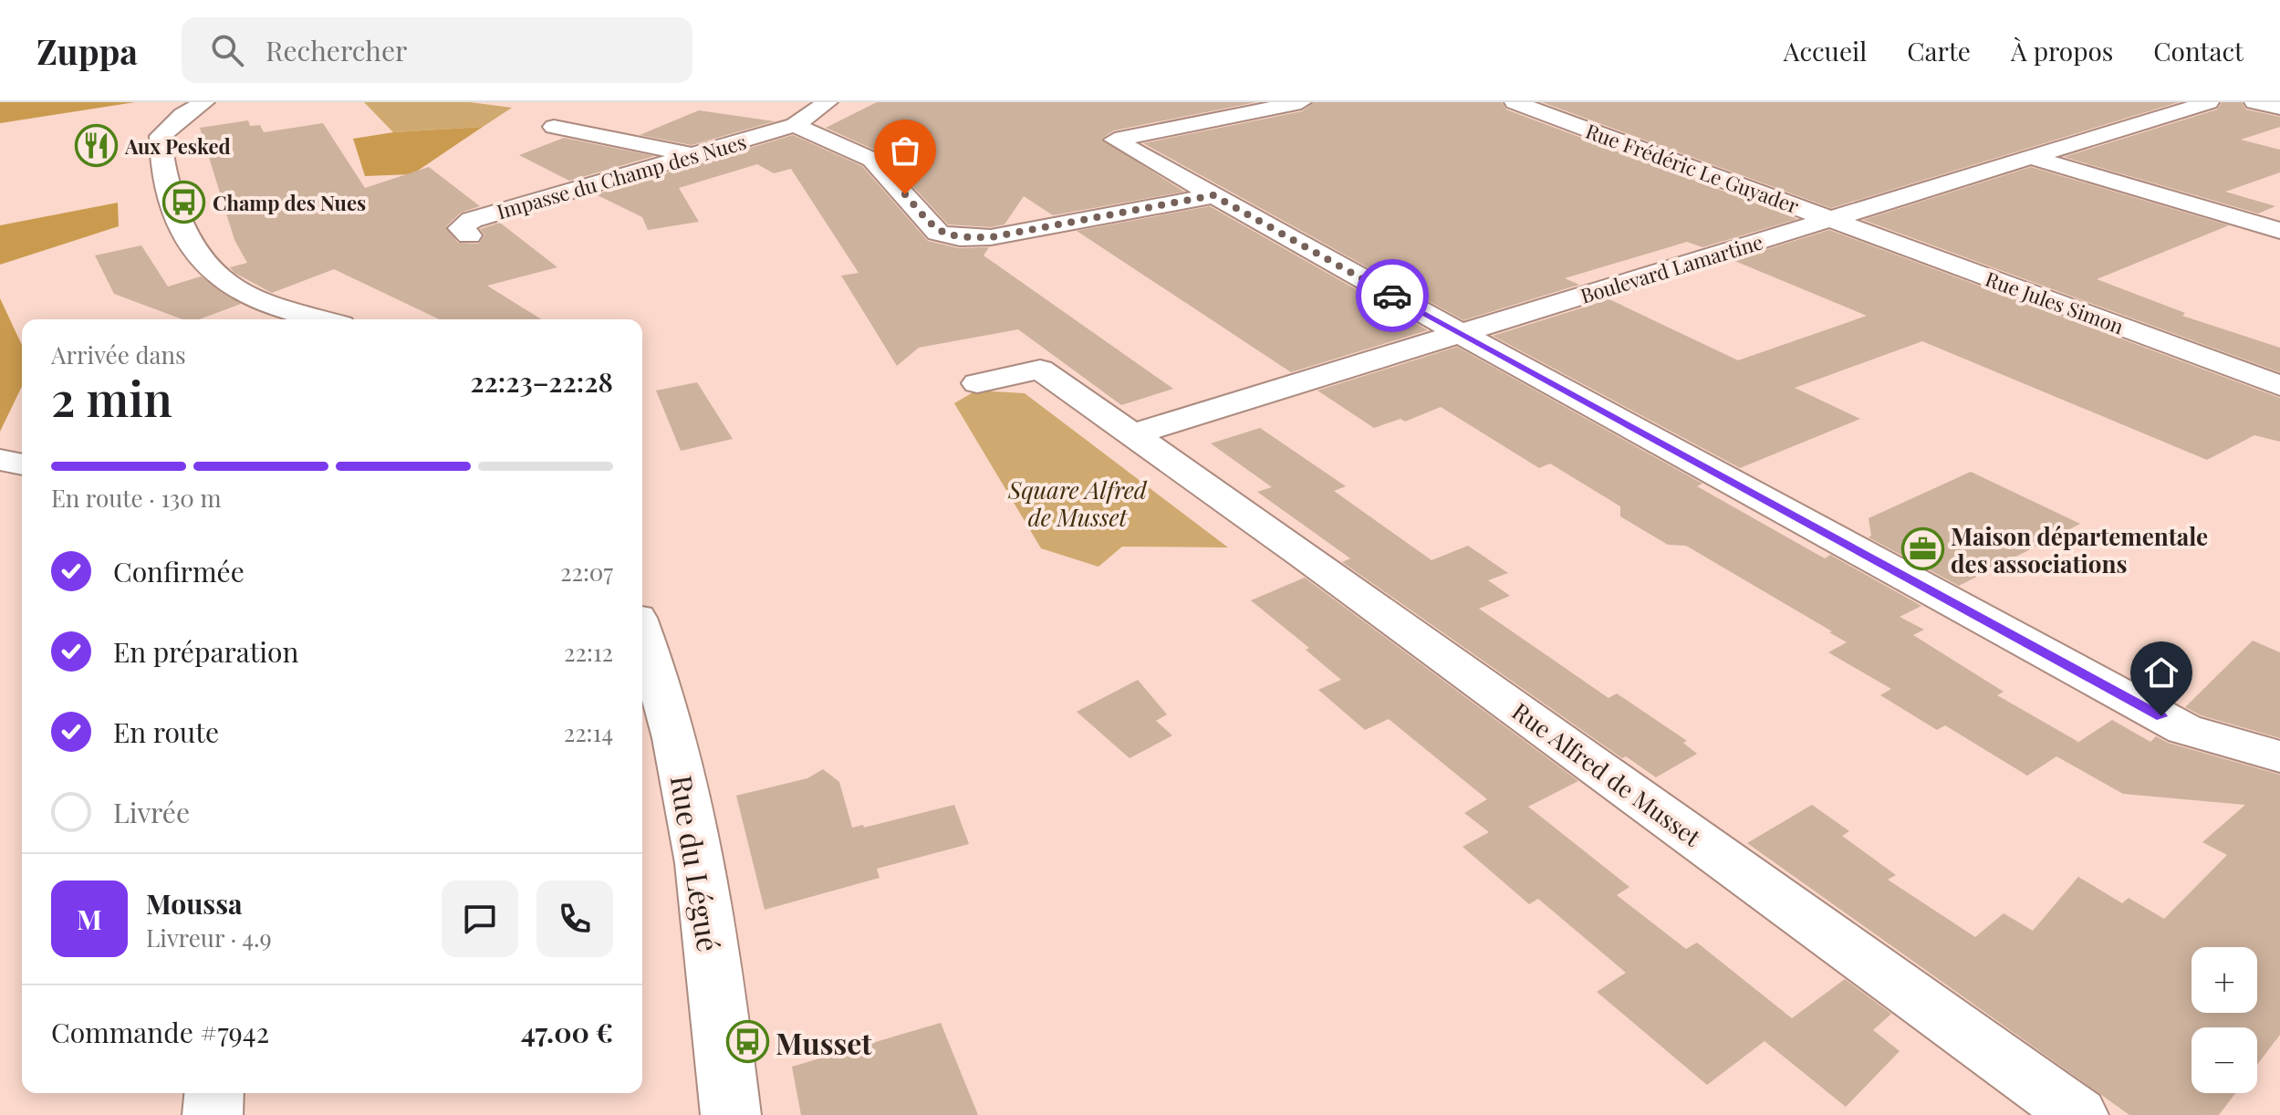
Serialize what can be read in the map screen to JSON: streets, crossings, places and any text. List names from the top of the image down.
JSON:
{
  "streets": {
    "street": [
      "Rue Frédéric Le Guyader",
      "Impasse du Champ des Nues",
      "Boulevard Lamartine",
      "Rue Jules Simon",
      "Rue Alfred de Musset",
      "Rue du Légué"
    ]
  },
  "crossings": [
    ["Rue Frédéric Le Guyader", "Boulevard Lamartine"],
    ["Rue Frédéric Le Guyader", "Rue Jules Simon"],
    ["Boulevard Lamartine", "Rue Jules Simon"],
    ["Boulevard Lamartine", "Rue Alfred de Musset"]
  ],
  "parks": ["Square Alfred de Musset"],
  "places": {
    "restaurant": ["Aux Pesked"],
    "bus stop": ["Champ des Nues", "Musset"],
    "office": ["Maison départementale des associations"]
  },
  "page": {
    "header": "Zuppa",
    "search": "Rechercher",
    "nav": [
      "Accueil",
      "Carte",
      "À propos",
      "Contact"
    ],
    "heading": ["2 min", "Arrivée dans", "22:23–22:28"],
    "panel": [
      "Moussa",
      "Livreur · 4.9",
      "Commande #7942",
      "47.00 €"
    ],
    "bar": "En route · 130 m",
    "list": [
      ["Confirmée", "22:07"],
      ["En préparation", "22:12"],
      ["En route", "22:14"],
      "Livrée"
    ],
    "round": "M",
    "map_buttons": ["+", "−"]
  }
}
